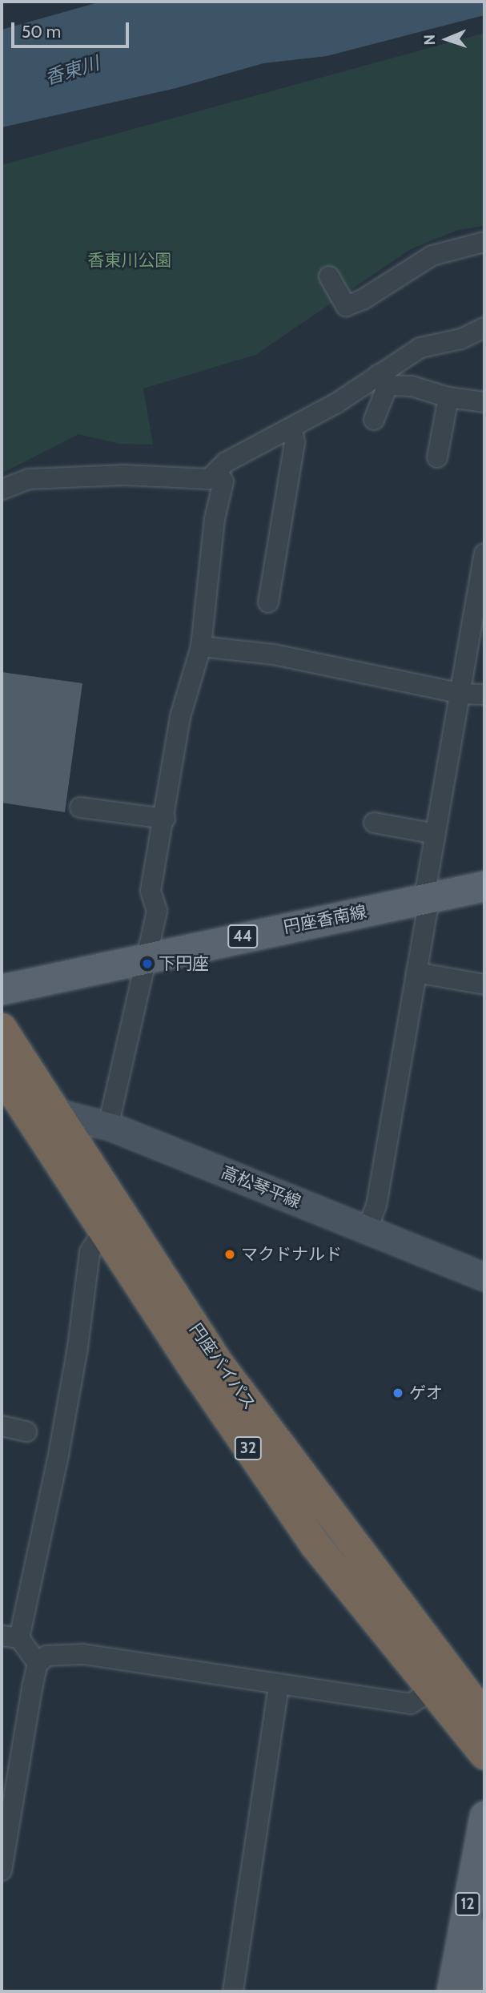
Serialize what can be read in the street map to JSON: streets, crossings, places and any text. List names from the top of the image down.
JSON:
{
  "streets": {
    "highway": ["円座バイパス", "32"],
    "main road": [
      "円座香南線",
      "44",
      "高松琴平線",
      "12"
    ]
  },
  "crossings": [
    ["高松琴平線", "円座バイパス"]
  ],
  "water": ["香東川"],
  "parks": ["香東川公園"],
  "places": ["下円座", "マクドナルド", "ゲオ"],
  "scale_bar": "50 m",
  "north": "left"
}
